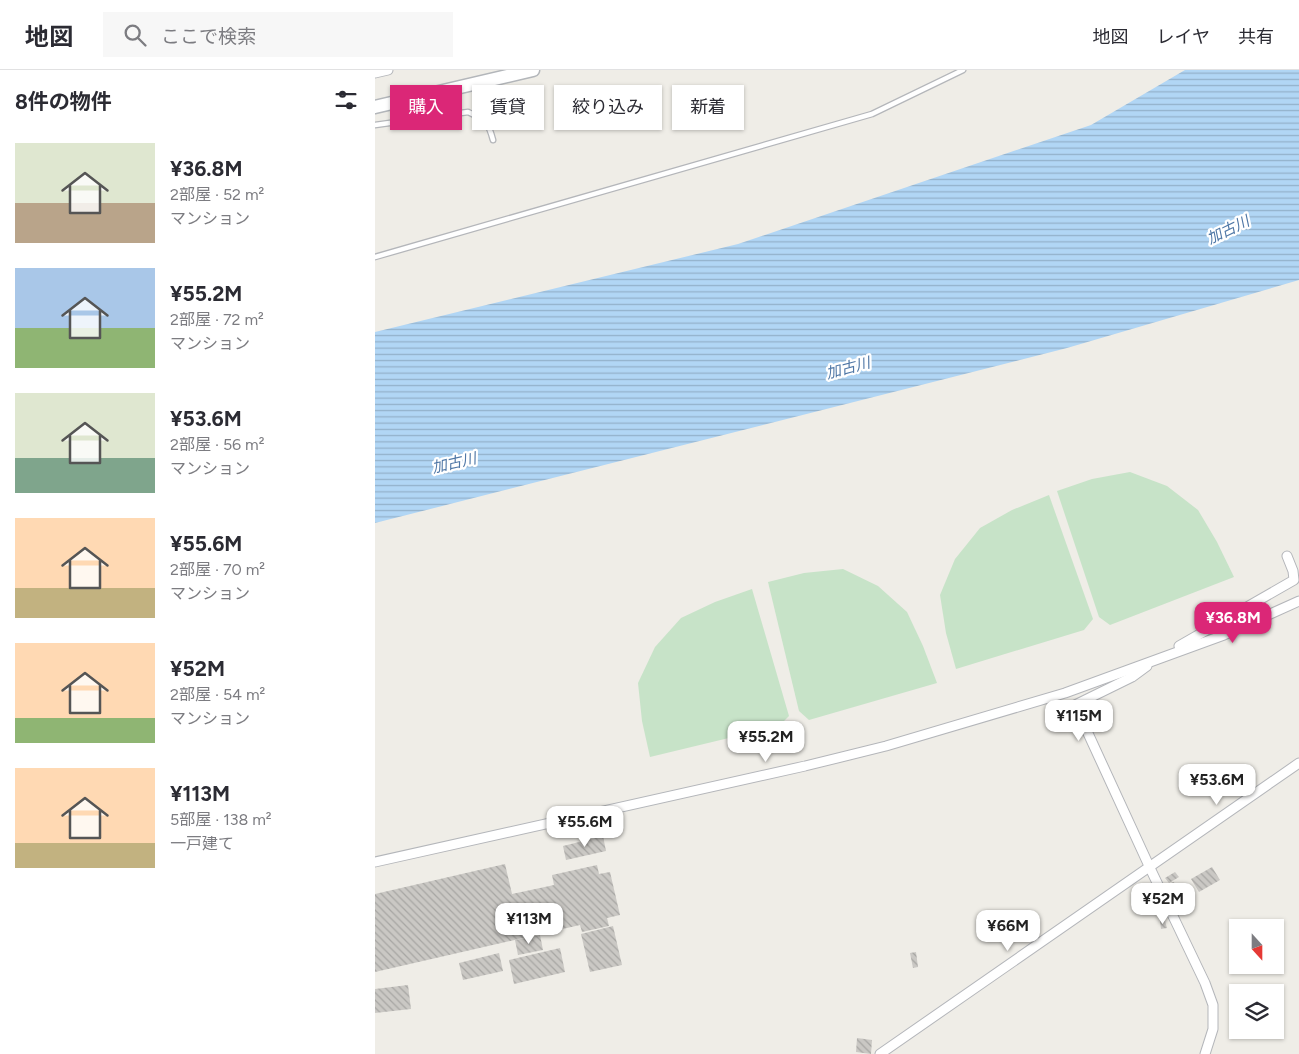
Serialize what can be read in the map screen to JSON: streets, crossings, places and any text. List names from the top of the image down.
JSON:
{
  "water": ["加古川"],
  "north": "bottom",
  "page": {
    "header": "地図",
    "search": "ここで検索",
    "nav": ["地図", "レイヤ", "共有"],
    "heading": "8件の物件",
    "chip": [
      "購入",
      "賃貸",
      "絞り込み",
      "新着"
    ],
    "list": [
      {
        "name": "¥36.8M",
        "note": "2部屋 · 52 m² · マンション"
      },
      {
        "name": "¥55.2M",
        "note": "2部屋 · 72 m² · マンション"
      },
      {
        "name": "¥53.6M",
        "note": "2部屋 · 56 m² · マンション"
      },
      {
        "name": "¥55.6M",
        "note": "2部屋 · 70 m² · マンション"
      },
      {
        "name": "¥52M",
        "note": "2部屋 · 54 m² · マンション"
      },
      {
        "name": "¥113M",
        "note": "5部屋 · 138 m² · 一戸建て"
      }
    ],
    "price": [
      "¥36.8M",
      "¥115M",
      "¥55.2M",
      "¥53.6M",
      "¥55.6M",
      "¥52M",
      "¥113M",
      "¥66M"
    ]
  }
}
